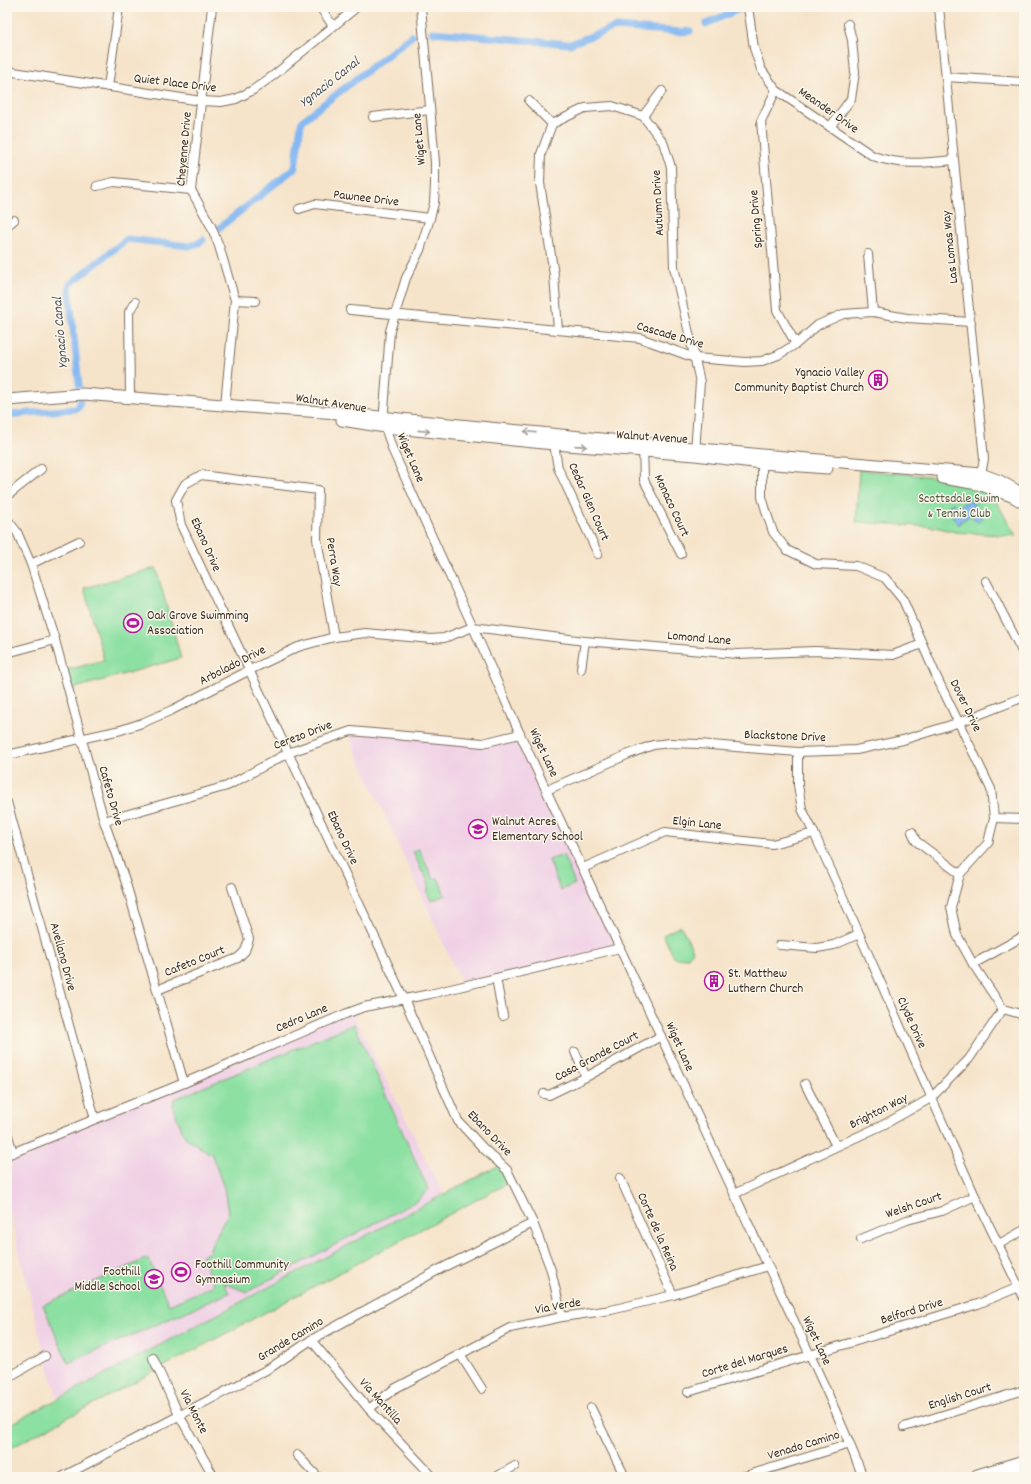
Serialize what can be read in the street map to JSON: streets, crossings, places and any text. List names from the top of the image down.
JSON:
{
  "streets": {
    "street": [
      "Quiet Place Drive",
      "Meander Drive",
      "Wiget Lane",
      "Cheyenne Drive",
      "Pawnee Drive",
      "Autumn Drive",
      "Spring Drive",
      "Las Lomas Way",
      "Cascade Drive",
      "Walnut Avenue",
      "Cedar Glen Court",
      "Monaco Court",
      "Ebano Drive",
      "Perra Way",
      "Lomond Lane",
      "Arbolado Drive",
      "Dover Drive",
      "Cerezo Drive",
      "Blackstone Drive",
      "Cafeto Drive",
      "Elgin Lane",
      "Avellano Drive",
      "Cafeto Court",
      "Cedro Lane",
      "Clyde Drive",
      "Casa Grande Court",
      "Brighton Way",
      "Welsh Court",
      "Corte de la Reina",
      "Via Verde",
      "Belford Drive",
      "Grande Camino",
      "Corte del Marques",
      "English Court",
      "Via Mantilla",
      "Via Monte",
      "Venado Camino"
    ]
  },
  "crossings": [
    ["Quiet Place Drive", "Cheyenne Drive"],
    ["Meander Drive", "Spring Drive"],
    ["Meander Drive", "Las Lomas Way"],
    ["Wiget Lane", "Pawnee Drive"],
    ["Wiget Lane", "Cascade Drive"],
    ["Wiget Lane", "Walnut Avenue"],
    ["Wiget Lane", "Lomond Lane"],
    ["Wiget Lane", "Arbolado Drive"],
    ["Wiget Lane", "Cerezo Drive"],
    ["Wiget Lane", "Blackstone Drive"],
    ["Wiget Lane", "Elgin Lane"],
    ["Wiget Lane", "Cedro Lane"],
    ["Wiget Lane", "Casa Grande Court"],
    ["Wiget Lane", "Brighton Way"],
    ["Wiget Lane", "Via Verde"],
    ["Wiget Lane", "Belford Drive"],
    ["Wiget Lane", "Corte del Marques"],
    ["Wiget Lane", "Venado Camino"],
    ["Cheyenne Drive", "Walnut Avenue"],
    ["Autumn Drive", "Cascade Drive"],
    ["Autumn Drive", "Walnut Avenue"],
    ["Spring Drive", "Cascade Drive"],
    ["Las Lomas Way", "Cascade Drive"],
    ["Las Lomas Way", "Walnut Avenue"],
    ["Walnut Avenue", "Cedar Glen Court"],
    ["Walnut Avenue", "Monaco Court"],
    ["Walnut Avenue", "Dover Drive"],
    ["Ebano Drive", "Perra Way"],
    ["Ebano Drive", "Arbolado Drive"],
    ["Ebano Drive", "Cerezo Drive"],
    ["Ebano Drive", "Cedro Lane"],
    ["Ebano Drive", "Via Verde"],
    ["Ebano Drive", "Grande Camino"],
    ["Perra Way", "Arbolado Drive"],
    ["Lomond Lane", "Arbolado Drive"],
    ["Lomond Lane", "Dover Drive"],
    ["Arbolado Drive", "Cafeto Drive"],
    ["Dover Drive", "Blackstone Drive"],
    ["Dover Drive", "Brighton Way"],
    ["Cerezo Drive", "Cafeto Drive"],
    ["Blackstone Drive", "Clyde Drive"],
    ["Cafeto Drive", "Cafeto Court"],
    ["Cafeto Drive", "Cedro Lane"],
    ["Elgin Lane", "Clyde Drive"],
    ["Avellano Drive", "Cedro Lane"],
    ["Clyde Drive", "Brighton Way"],
    ["Clyde Drive", "Welsh Court"],
    ["Clyde Drive", "Belford Drive"],
    ["Corte de la Reina", "Via Verde"],
    ["Via Verde", "Via Mantilla"],
    ["Belford Drive", "Corte del Marques"],
    ["Grande Camino", "Via Mantilla"],
    ["Grande Camino", "Via Monte"]
  ],
  "water": ["Ygnacio Canal"],
  "parks": ["Scottsdale Swim & Tennis Club"],
  "places": {
    "building": ["Ygnacio Valley Community Baptist Church", "St. Matthew Luthern Church"],
    "sports": ["Oak Grove Swimming Association", "Foothill Community Gymnasium"],
    "school or university": ["Walnut Acres Elementary School", "Foothill Middle School"]
  }
}
